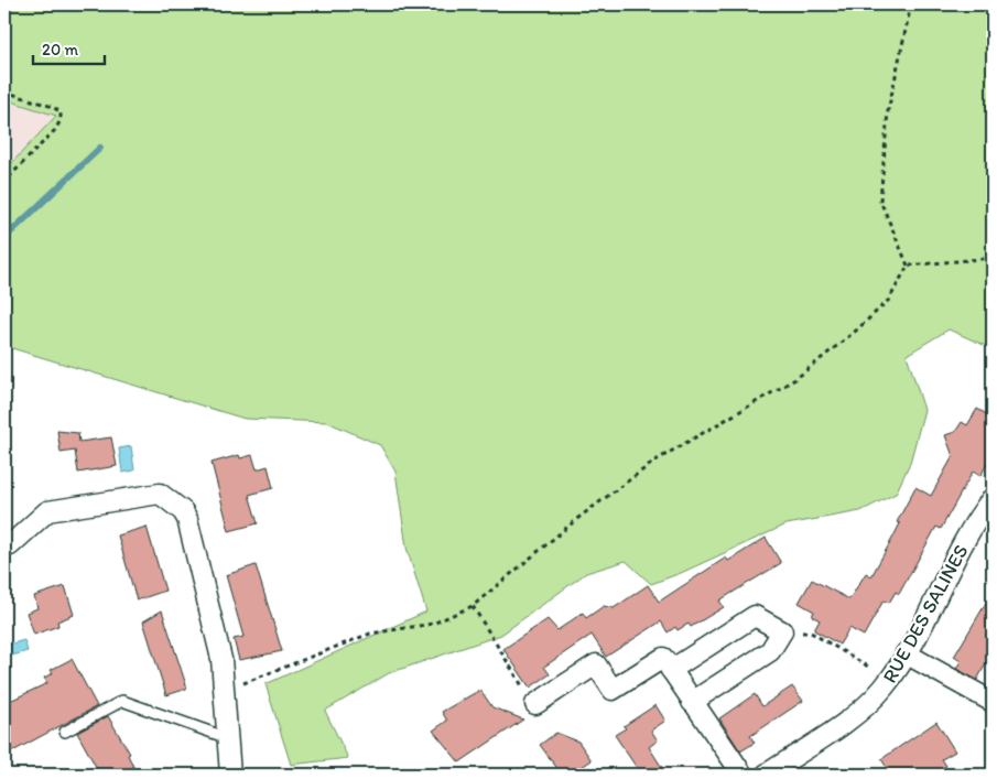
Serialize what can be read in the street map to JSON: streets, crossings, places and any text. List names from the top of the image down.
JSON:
{
  "streets": {
    "street": ["RUE DES SALINES"]
  },
  "scale_bar": "20 m"
}
